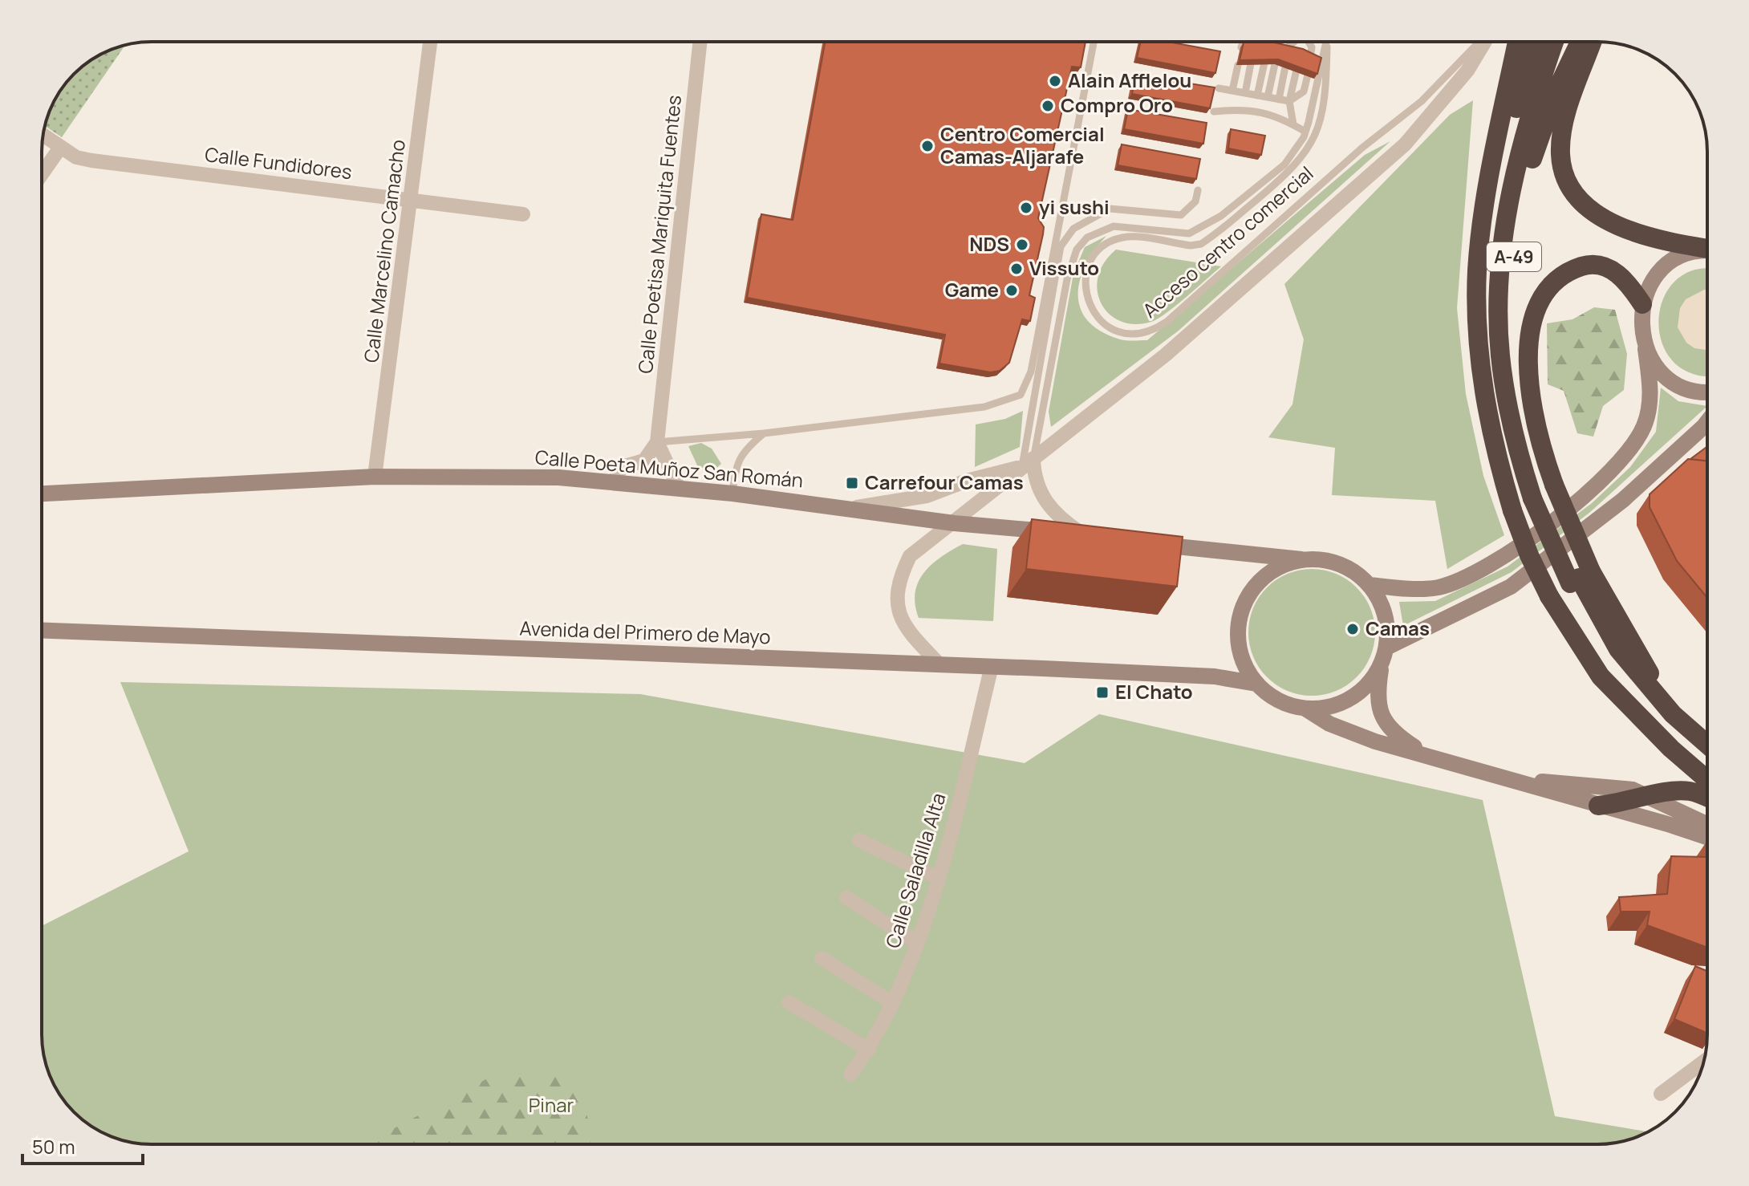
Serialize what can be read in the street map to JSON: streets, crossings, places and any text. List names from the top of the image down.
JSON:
{
  "streets": {
    "highway": ["A-49"],
    "main road": ["Calle Poeta Muñoz San Román", "Avenida del Primero de Mayo"],
    "street": [
      "Calle Fundidores",
      "Calle Poetisa Mariquita Fuentes",
      "Calle Marcelino Camacho",
      "Calle Saladilla Alta"
    ],
    "lane": ["Acceso centro comercial"]
  },
  "crossings": [
    ["Calle Fundidores", "Calle Marcelino Camacho"],
    ["Calle Marcelino Camacho", "Calle Poeta Muñoz San Román"],
    ["Avenida del Primero de Mayo", "Calle Saladilla Alta"]
  ],
  "parks": ["Pinar"],
  "places": {
    "other": [
      "Alain Afflelou",
      "Compro Oro",
      "Centro Comercial Camas-Aljarafe",
      "yi sushi",
      "NDS",
      "Vissuto",
      "Game",
      "Camas"
    ],
    "transit": ["Carrefour Camas", "El Chato"]
  },
  "scale_bar": "50 m"
}
